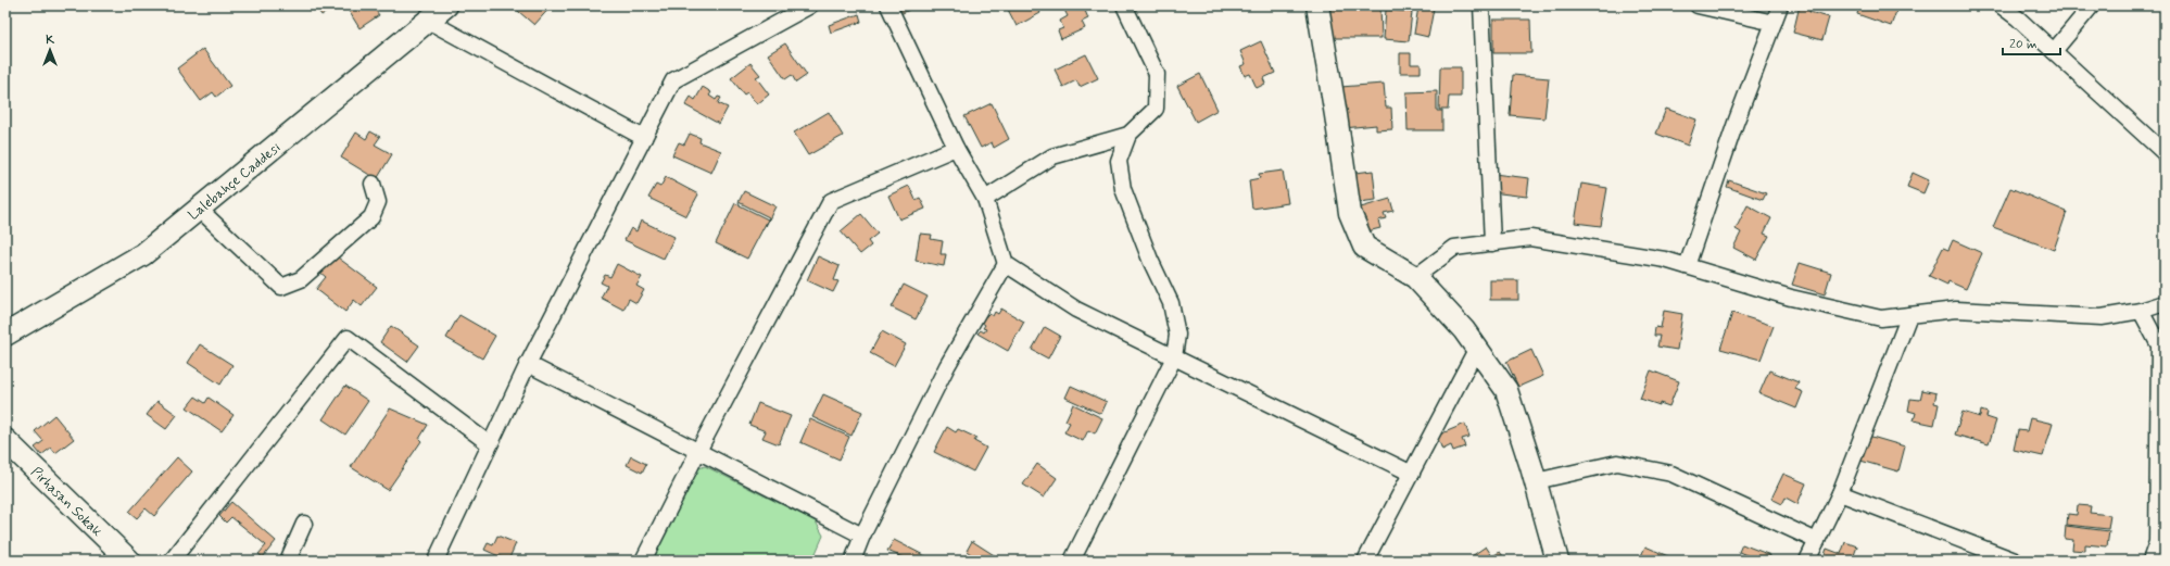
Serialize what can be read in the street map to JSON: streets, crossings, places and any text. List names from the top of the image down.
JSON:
{
  "streets": {
    "street": ["Lalebahçe Caddesi", "Pirhasan Sokak"]
  },
  "scale_bar": "20 m",
  "north": "top"
}
